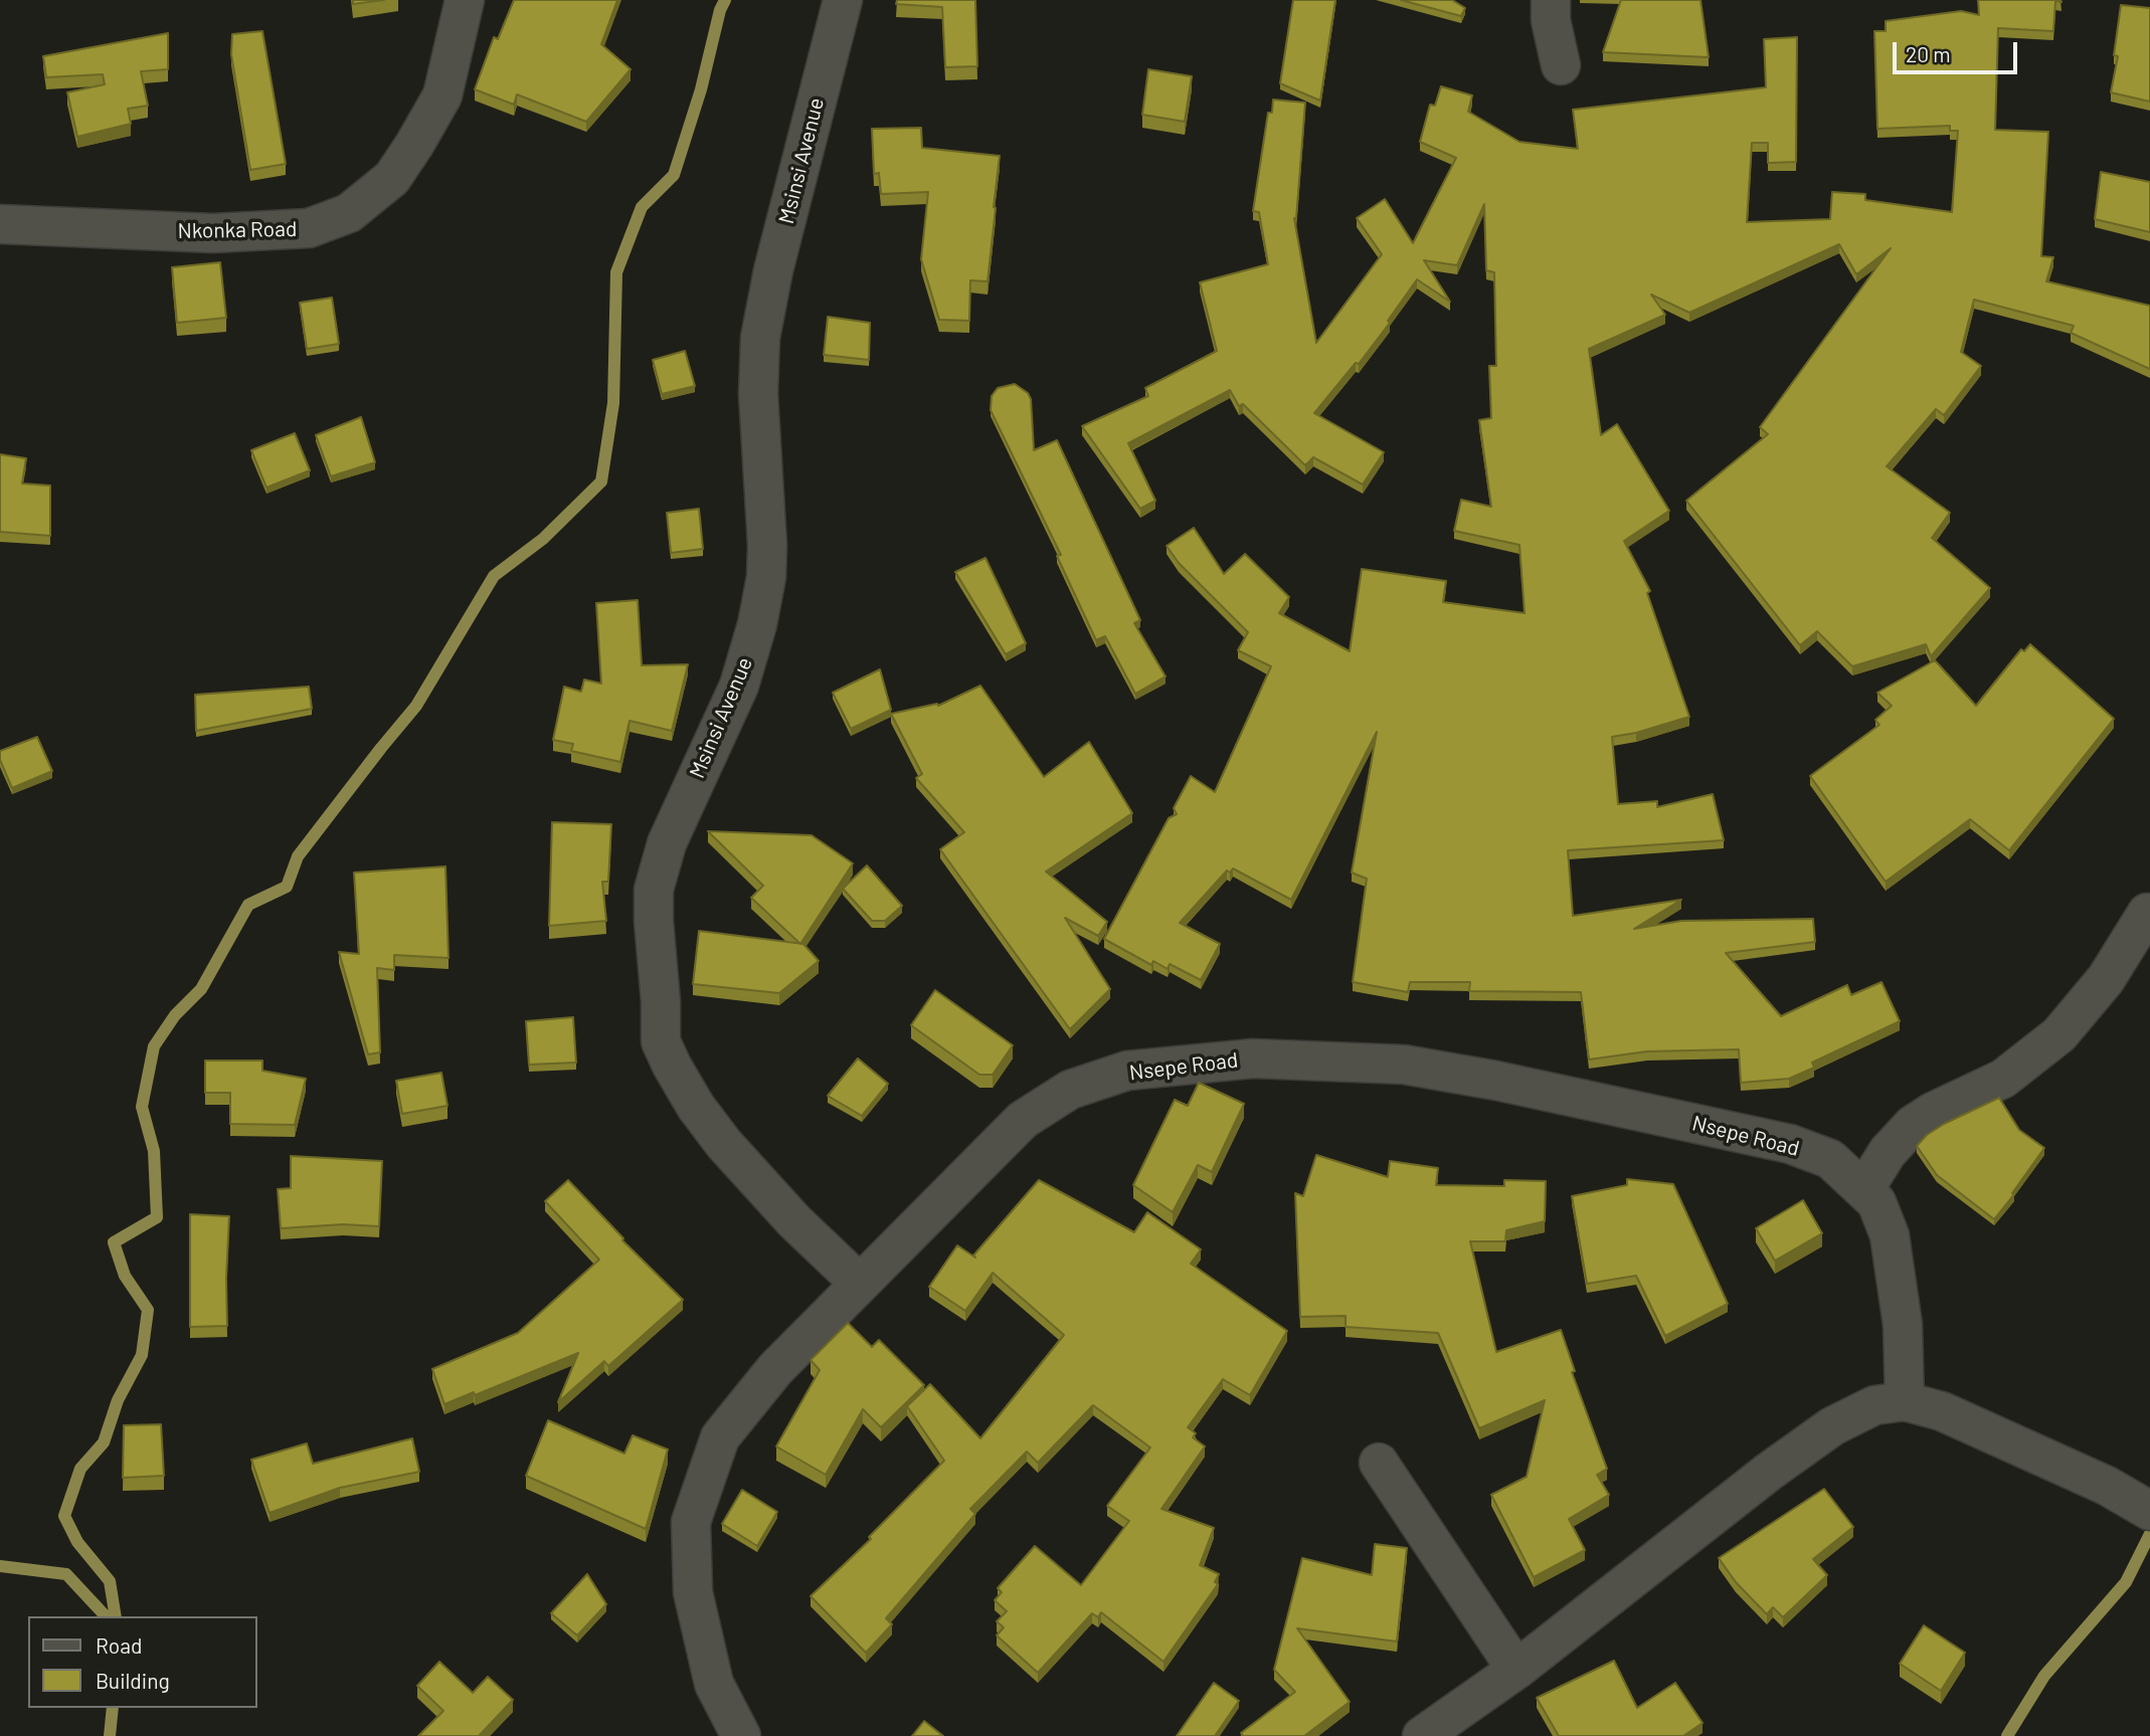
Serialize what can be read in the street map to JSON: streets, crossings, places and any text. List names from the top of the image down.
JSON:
{
  "streets": {
    "street": ["Msinsi Avenue", "Nkonka Road", "Nsepe Road"]
  },
  "crossings": [
    ["Msinsi Avenue", "Nsepe Road"]
  ],
  "legend": ["Road", "Building"],
  "scale_bar": "20 m"
}
